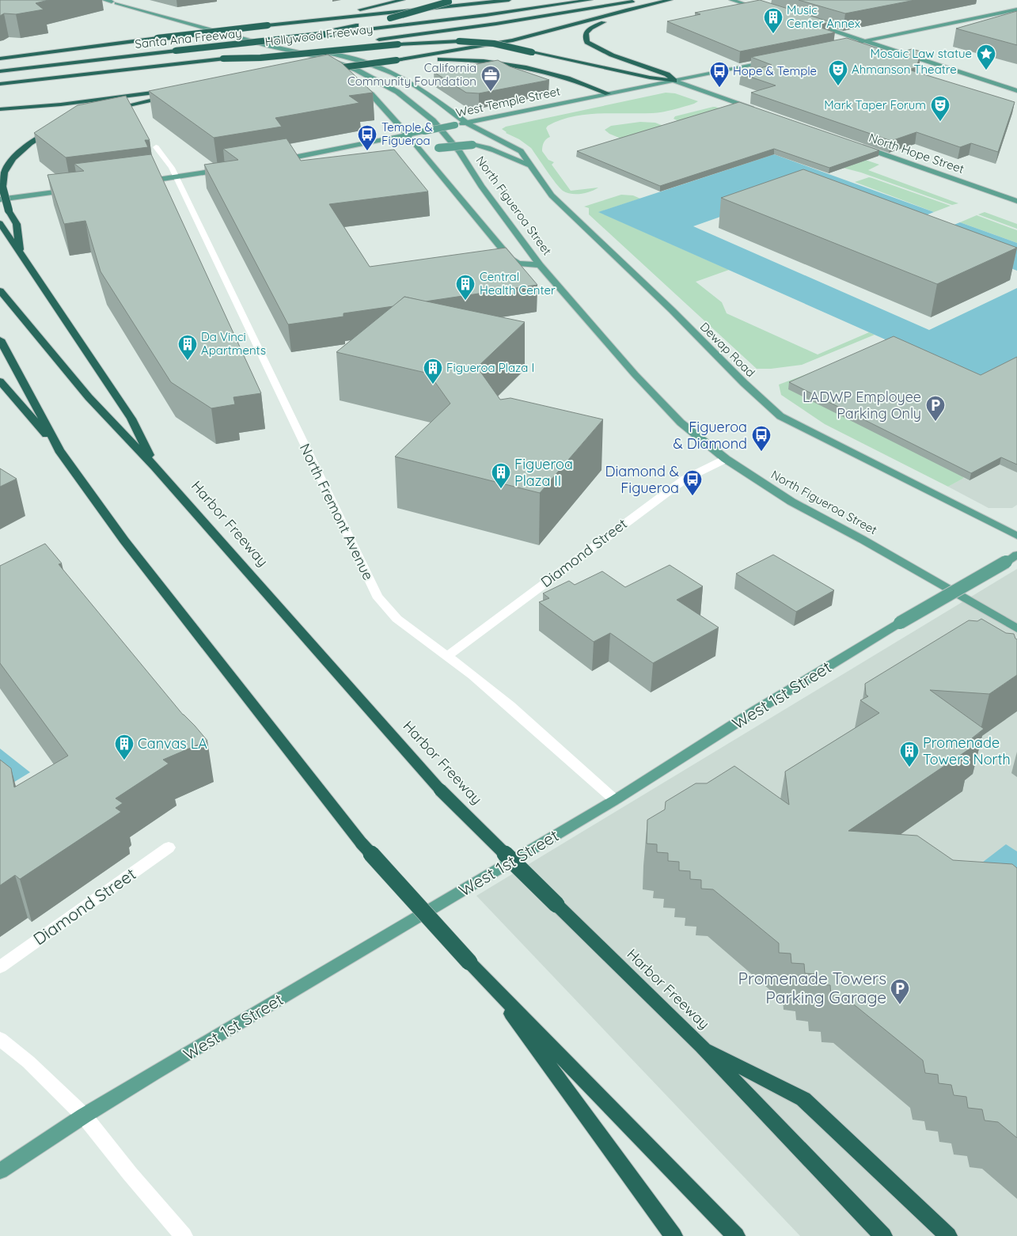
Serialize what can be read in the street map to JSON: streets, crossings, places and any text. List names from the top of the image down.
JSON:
{
  "streets": {
    "highway": ["Hollywood Freeway", "Santa Ana Freeway", "Harbor Freeway"],
    "main road": [
      "West Temple Street",
      "North Hope Street",
      "North Figueroa Street",
      "Dewap Road",
      "West 1st Street"
    ],
    "street": ["North Fremont Avenue", "Diamond Street"]
  },
  "crossings": [
    ["West Temple Street", "Dewap Road"],
    ["North Figueroa Street", "Dewap Road"],
    ["North Figueroa Street", "Diamond Street"],
    ["North Fremont Avenue", "Diamond Street"],
    ["North Fremont Avenue", "West 1st Street"]
  ],
  "places": {
    "building": [
      "Music Center Annex",
      "Central Health Center",
      "Da Vinci Apartments",
      "Figueroa Plaza I",
      "Figueroa Plaza II",
      "Canvas LA",
      "Promenade Towers North"
    ],
    "place": ["Mosaic Law statue"],
    "theatre": ["Ahmanson Theatre", "Mark Taper Forum"],
    "bus stop": [
      "Hope & Temple",
      "Temple & Figueroa",
      "Figueroa & Diamond",
      "Diamond & Figueroa"
    ],
    "office": ["California Community Foundation"],
    "parking": ["LADWP Employee Parking Only", "Promenade Towers Parking Garage"]
  }
}
